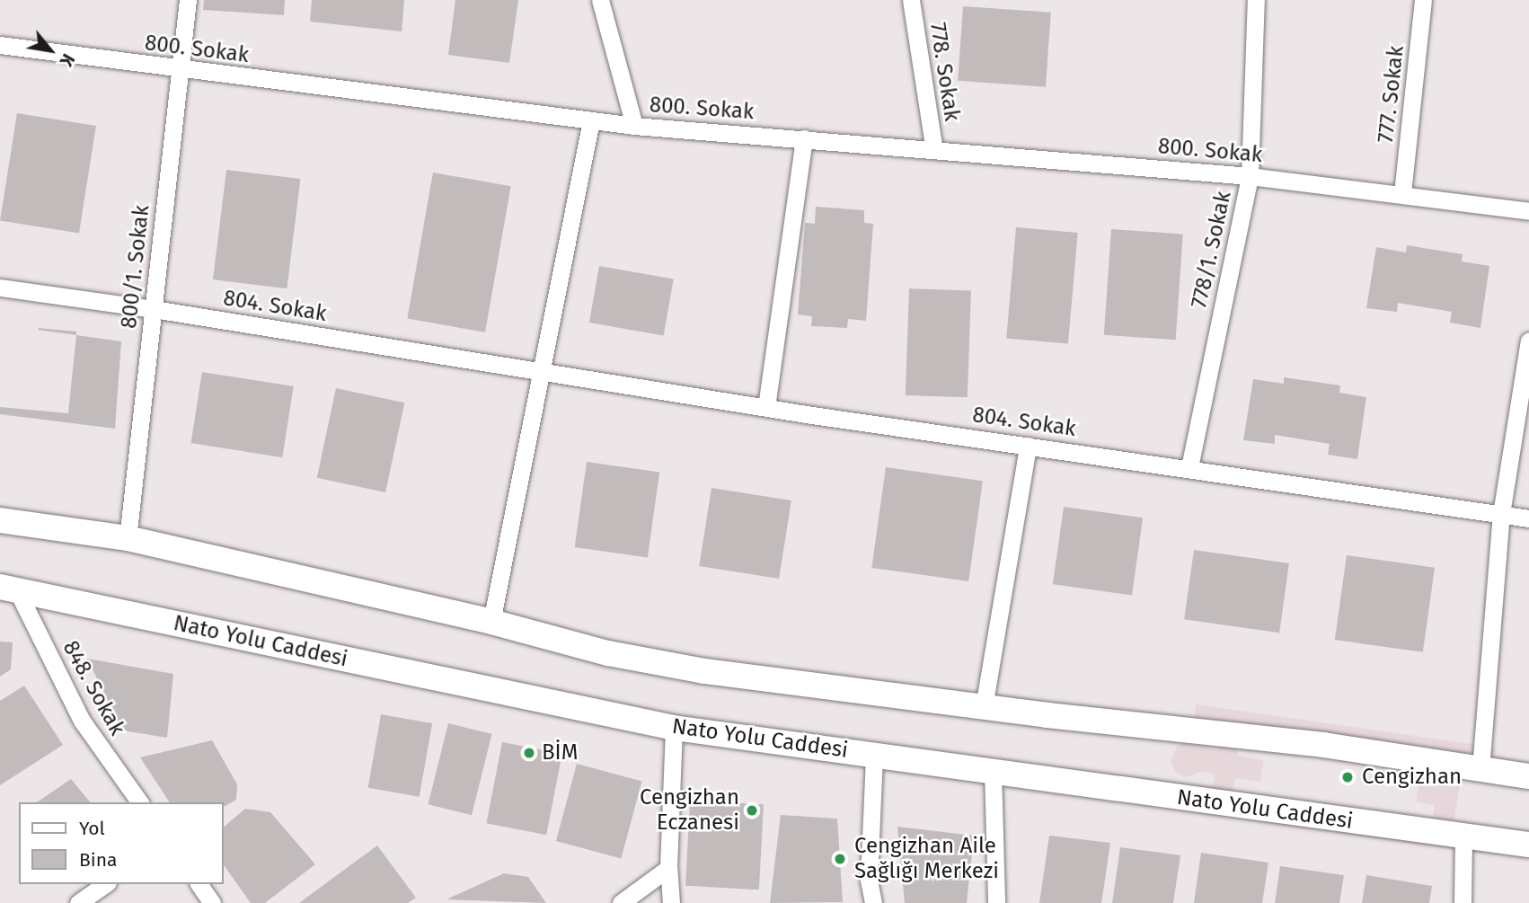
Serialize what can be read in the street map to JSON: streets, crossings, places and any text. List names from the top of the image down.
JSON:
{
  "streets": {
    "main road": ["Nato Yolu Caddesi"],
    "street": [
      "800. Sokak",
      "778. Sokak",
      "777. Sokak",
      "778/1. Sokak",
      "800/1. Sokak",
      "804. Sokak",
      "848. Sokak"
    ]
  },
  "crossings": [
    ["800. Sokak", "778. Sokak"],
    ["800. Sokak", "777. Sokak"],
    ["800. Sokak", "778/1. Sokak"],
    ["800. Sokak", "800/1. Sokak"],
    ["778/1. Sokak", "804. Sokak"],
    ["800/1. Sokak", "804. Sokak"],
    ["Nato Yolu Caddesi", "848. Sokak"]
  ],
  "places": [
    "BİM",
    "Cengizhan",
    "Cengizhan Eczanesi",
    "Cengizhan Aile Sağlığı Merkezi"
  ],
  "legend": ["Yol", "Bina"],
  "north": "bottom right"
}
